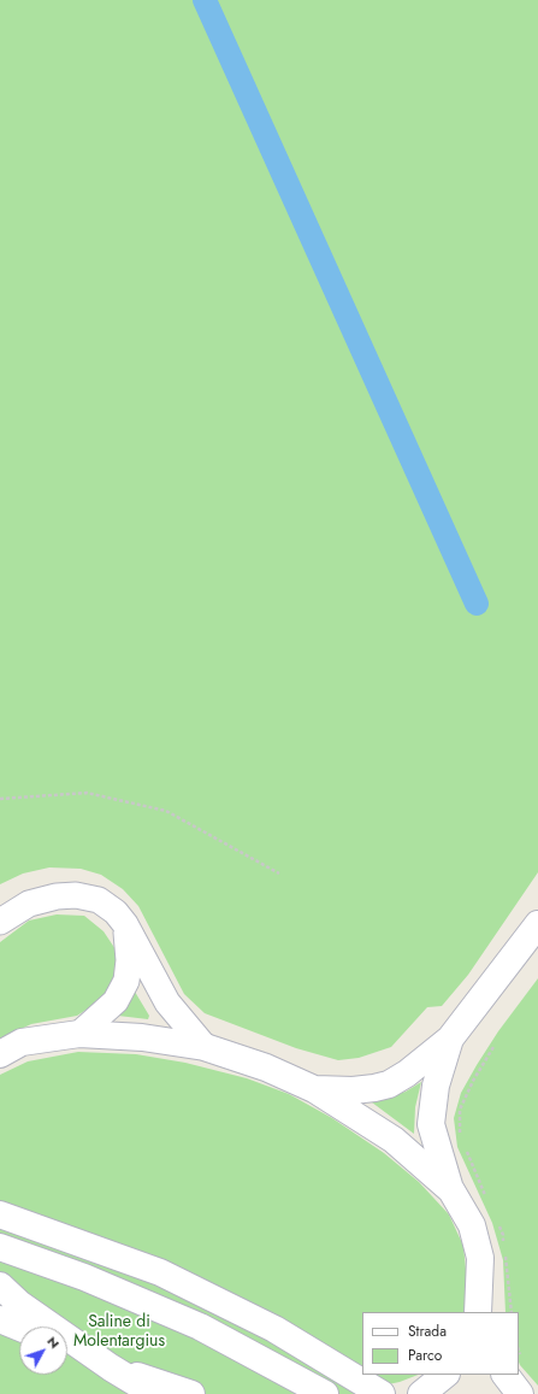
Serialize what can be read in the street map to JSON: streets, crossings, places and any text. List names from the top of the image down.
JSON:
{
  "parks": ["Saline di Molentargius"],
  "legend": ["Strada", "Parco"],
  "north": "top right"
}
